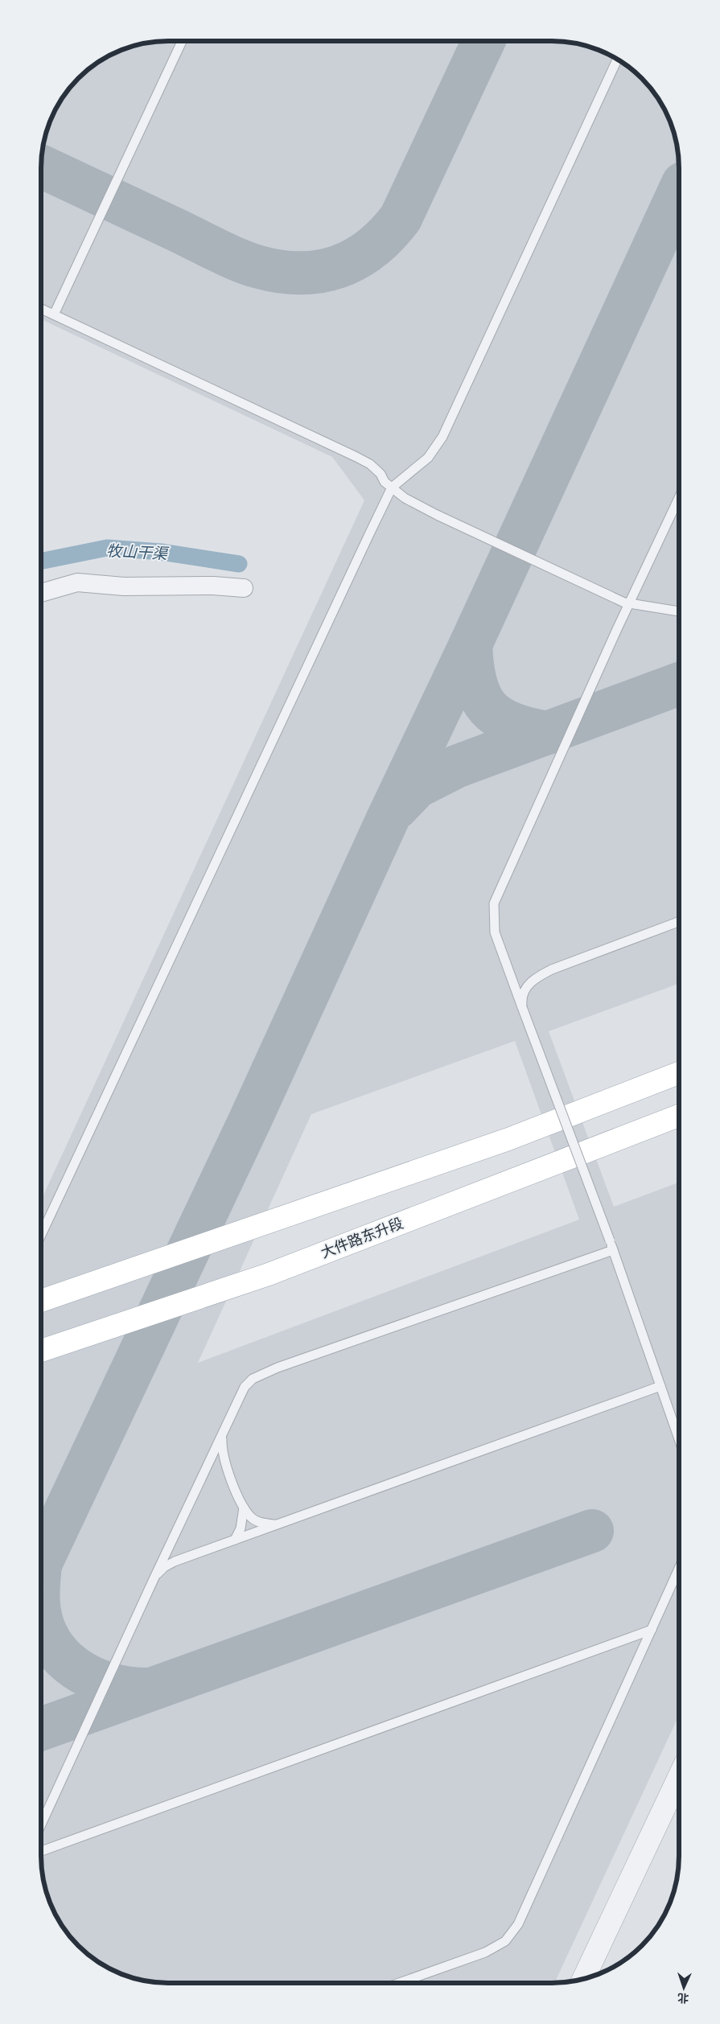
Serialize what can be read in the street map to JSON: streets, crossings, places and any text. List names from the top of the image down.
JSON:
{
  "streets": {
    "main road": ["大件路东升段"]
  },
  "water": ["牧山干渠"],
  "north": "bottom"
}
